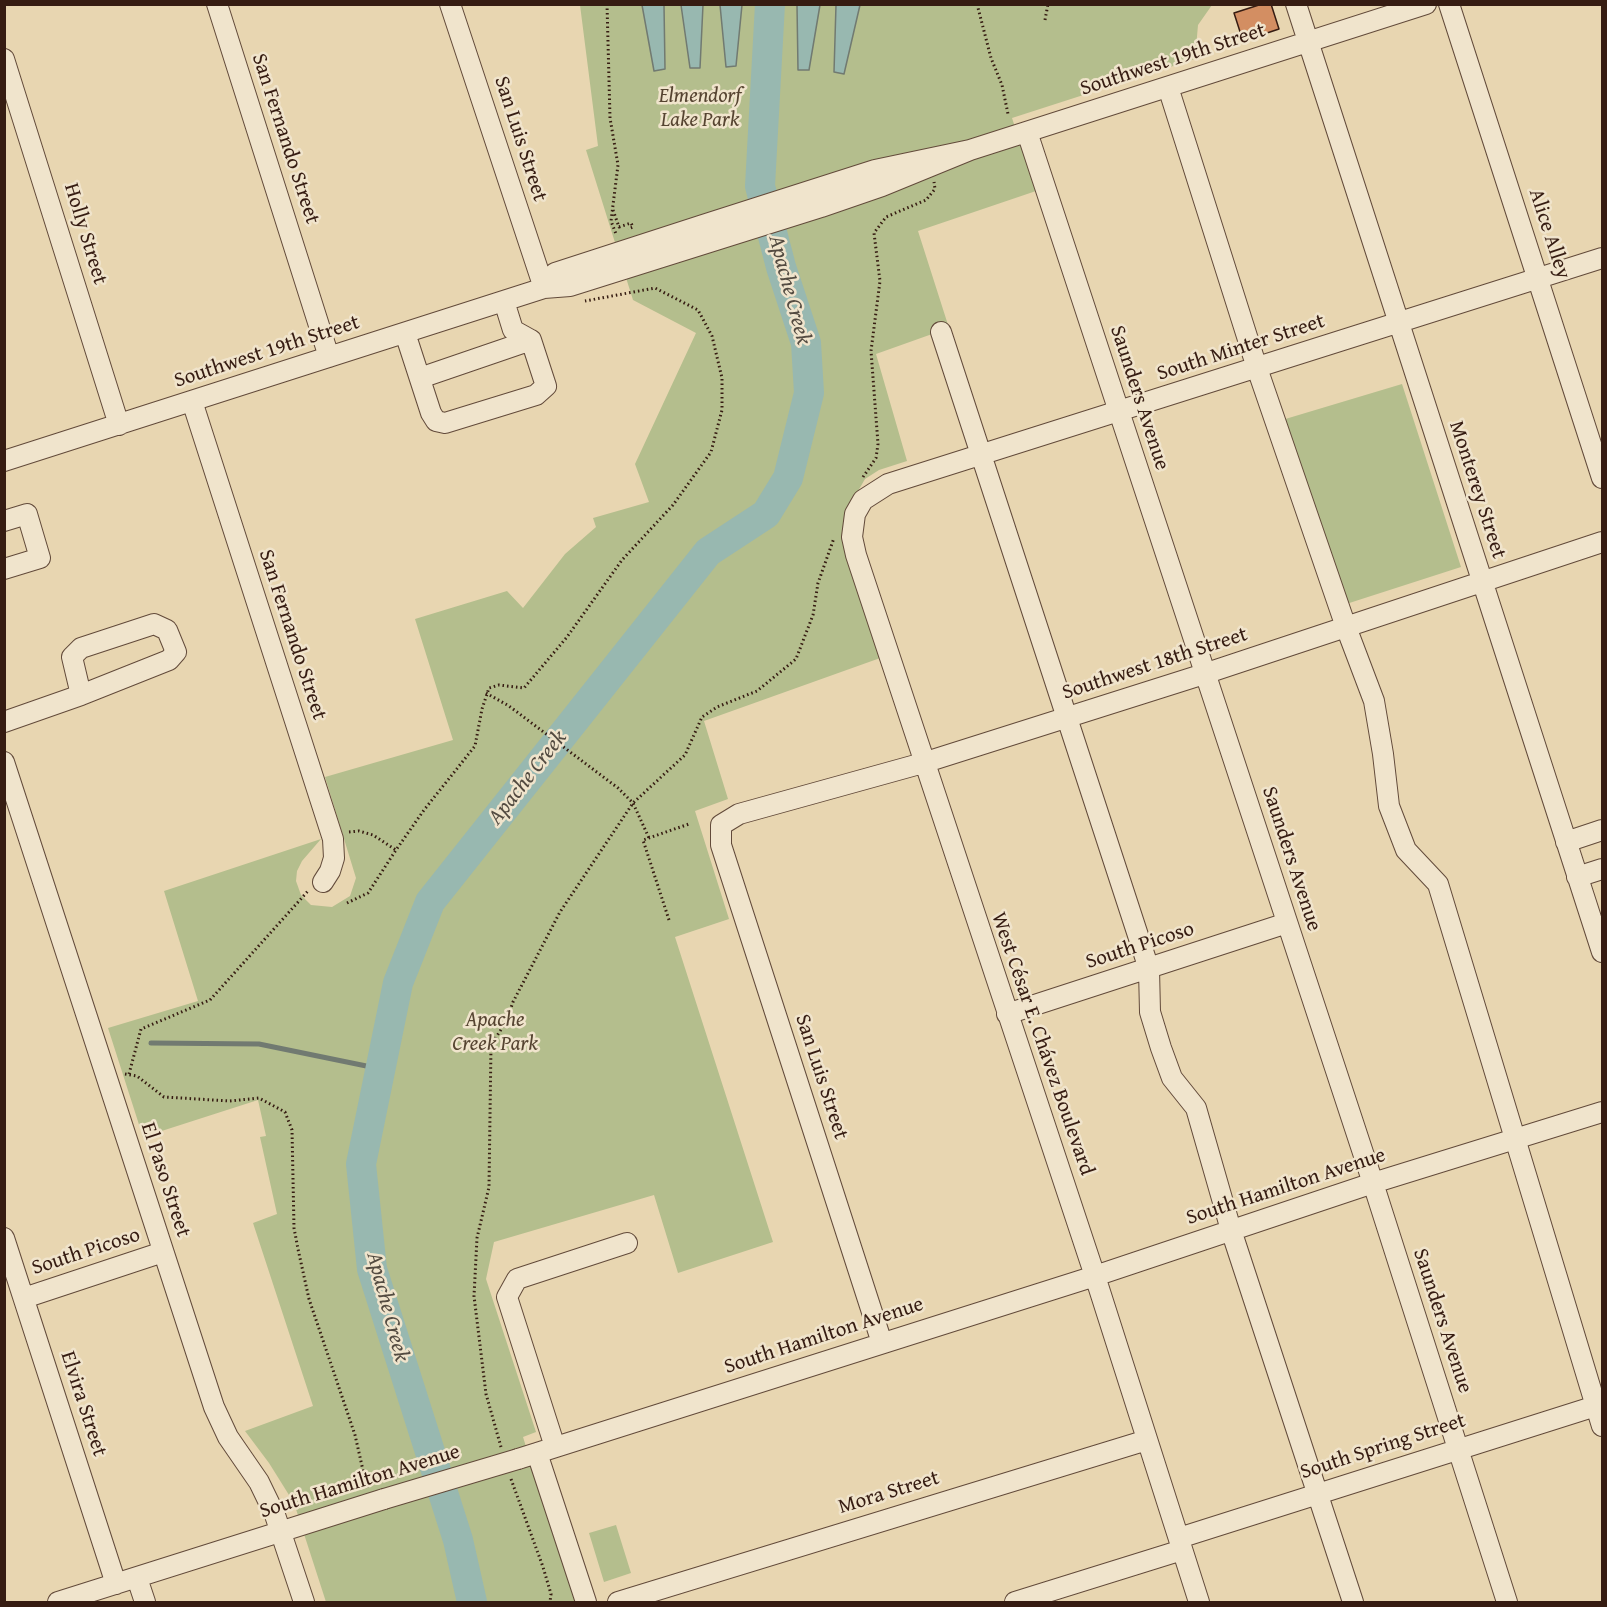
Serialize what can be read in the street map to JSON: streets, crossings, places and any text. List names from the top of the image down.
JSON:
{
  "streets": {
    "street": [
      "Southwest 19th Street",
      "San Fernando Street",
      "San Luis Street",
      "Holly Street",
      "Alice Alley",
      "South Minter Street",
      "Saunders Avenue",
      "Monterey Street",
      "Southwest 18th Street",
      "South Picoso",
      "West César E. Chávez Boulevard",
      "El Paso Street",
      "South Hamilton Avenue",
      "Elvira Street",
      "South Spring Street",
      "Mora Street"
    ]
  },
  "crossings": [
    ["Southwest 19th Street", "San Fernando Street"],
    ["Southwest 19th Street", "San Luis Street"],
    ["Southwest 19th Street", "Holly Street"],
    ["Southwest 19th Street", "Saunders Avenue"],
    ["Southwest 19th Street", "Monterey Street"],
    ["San Luis Street", "Southwest 18th Street"],
    ["San Luis Street", "South Hamilton Avenue"],
    ["Alice Alley", "South Minter Street"],
    ["South Minter Street", "Saunders Avenue"],
    ["South Minter Street", "Monterey Street"],
    ["South Minter Street", "West César E. Chávez Boulevard"],
    ["Saunders Avenue", "Southwest 18th Street"],
    ["Saunders Avenue", "South Picoso"],
    ["Saunders Avenue", "South Hamilton Avenue"],
    ["Saunders Avenue", "South Spring Street"],
    ["Monterey Street", "Southwest 18th Street"],
    ["Southwest 18th Street", "West César E. Chávez Boulevard"],
    ["South Picoso", "West César E. Chávez Boulevard"],
    ["South Picoso", "El Paso Street"],
    ["South Picoso", "Elvira Street"],
    ["West César E. Chávez Boulevard", "South Hamilton Avenue"],
    ["West César E. Chávez Boulevard", "South Spring Street"],
    ["West César E. Chávez Boulevard", "Mora Street"],
    ["El Paso Street", "South Hamilton Avenue"],
    ["South Hamilton Avenue", "Elvira Street"]
  ],
  "water": ["Apache Creek"],
  "parks": ["Elmendorf Lake Park", "Apache Creek Park"]
}
